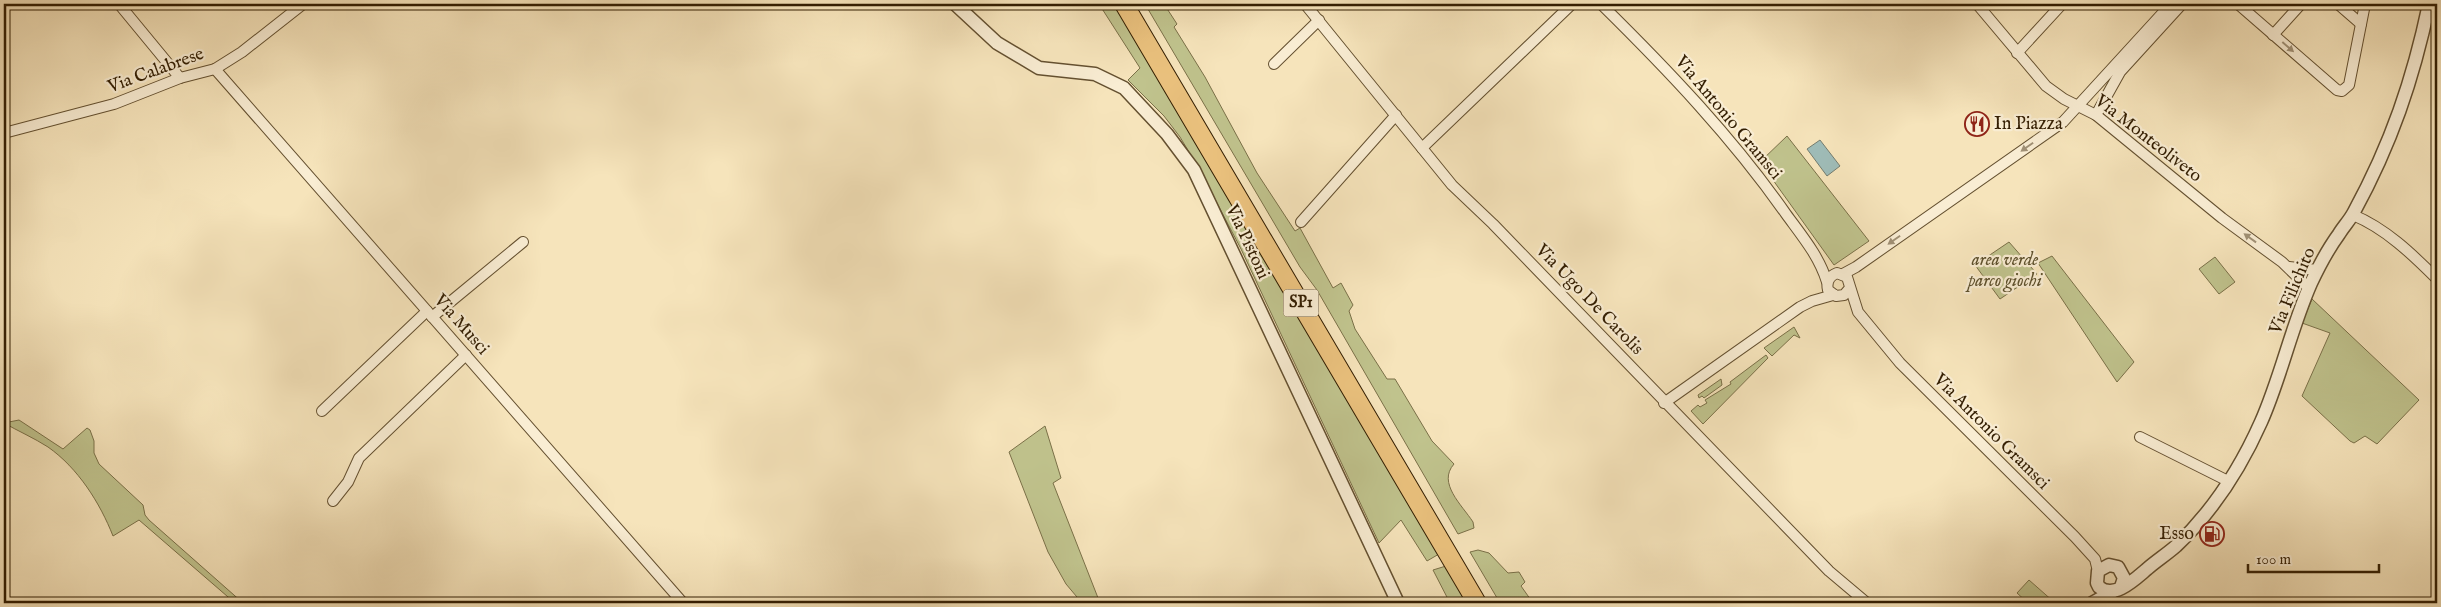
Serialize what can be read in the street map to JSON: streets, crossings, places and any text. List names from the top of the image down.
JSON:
{
  "streets": {
    "highway": ["SP1"],
    "street": [
      "Via Calabrese",
      "Via Antonio Gramsci",
      "Via Monteoliveto",
      "Via Pistoni",
      "Via Filichito",
      "Via Ugo De Carolis",
      "Via Musci"
    ]
  },
  "crossings": [
    ["Via Calabrese", "Via Musci"],
    ["Via Antonio Gramsci", "Via Filichito"],
    ["Via Monteoliveto", "Via Filichito"]
  ],
  "one_way": ["Via Monteoliveto"],
  "parks": ["area verde parco giochi"],
  "places": {
    "restaurant": ["In Piazza"],
    "fuel station": ["Esso"]
  },
  "scale_bar": "100 m"
}
